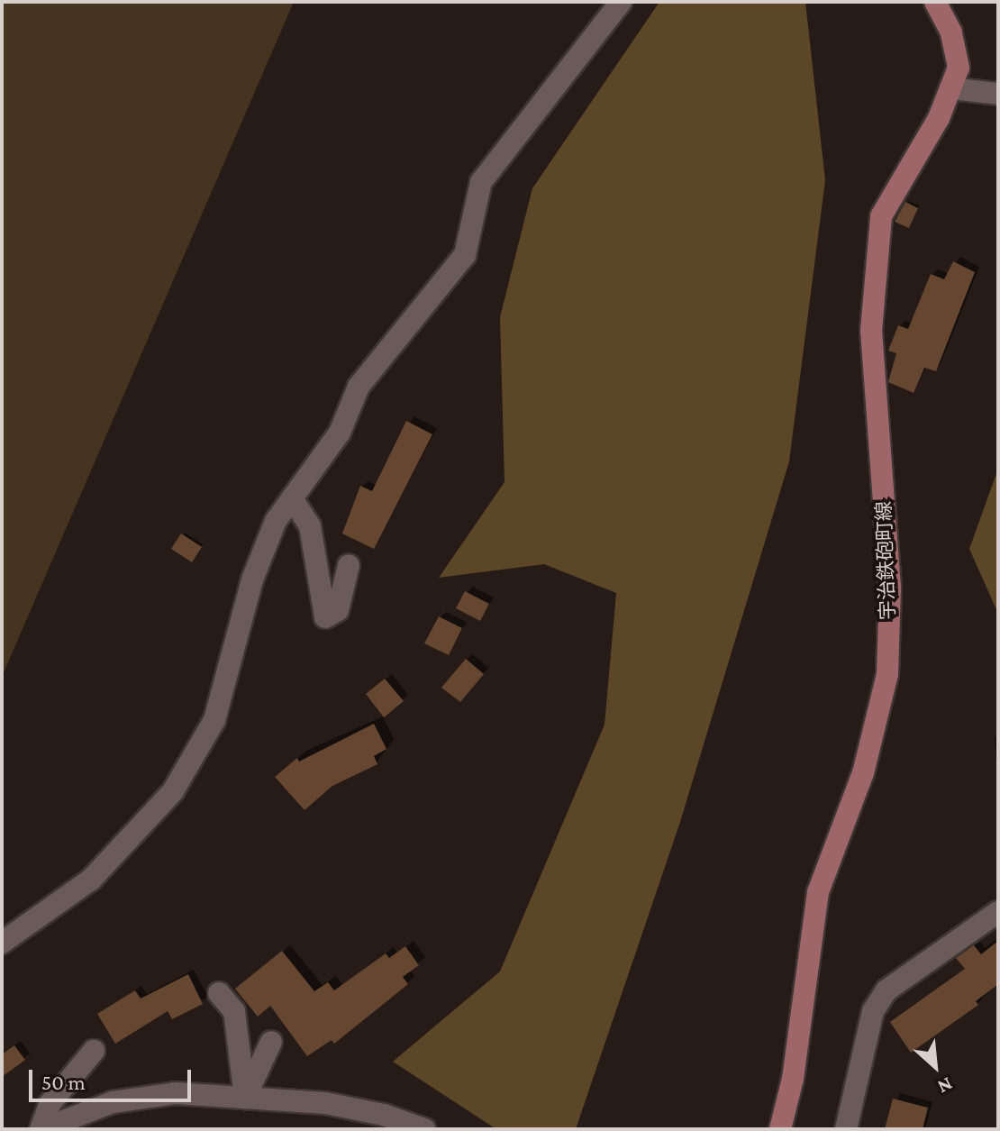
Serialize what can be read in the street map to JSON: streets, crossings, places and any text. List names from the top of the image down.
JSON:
{
  "streets": {
    "main road": ["宇治鉄砲町線"]
  },
  "scale_bar": "50 m",
  "north": "bottom right"
}
